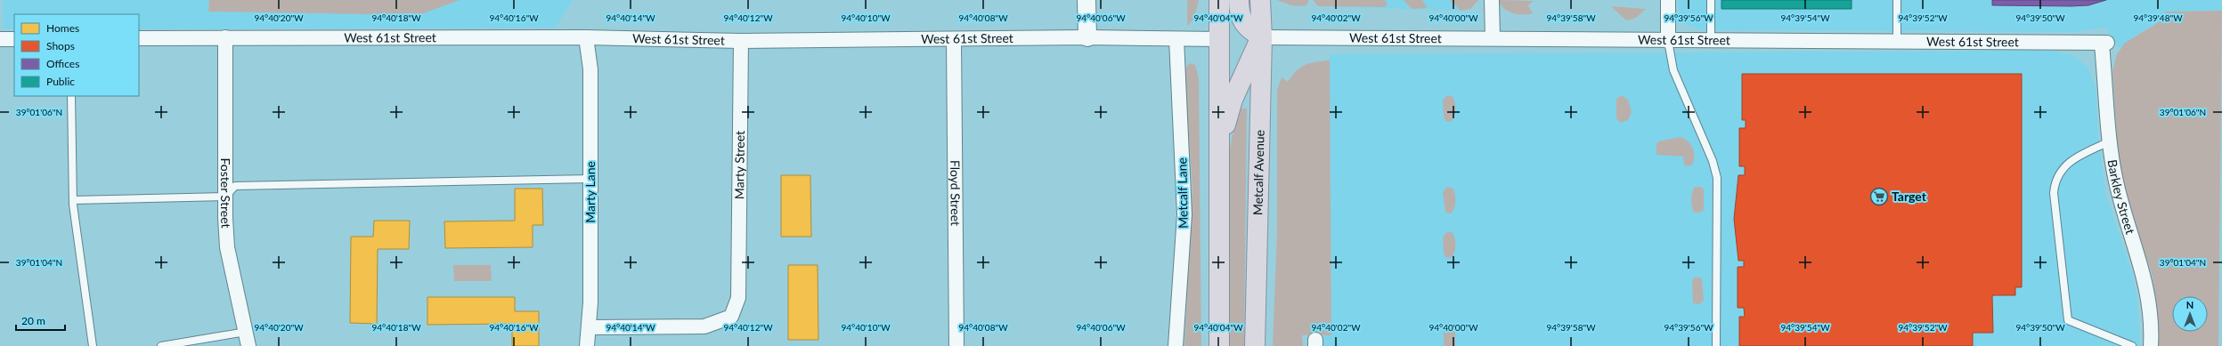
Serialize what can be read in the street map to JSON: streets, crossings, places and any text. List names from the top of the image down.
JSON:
{
  "streets": {
    "highway": ["Metcalf Avenue"],
    "street": [
      "West 61st Street",
      "Marty Street",
      "Marty Lane",
      "Foster Street",
      "Floyd Street",
      "Metcalf Lane",
      "Barkley Street"
    ]
  },
  "crossings": [
    ["West 61st Street", "Marty Street"],
    ["West 61st Street", "Metcalf Avenue"],
    ["West 61st Street", "Marty Lane"],
    ["West 61st Street", "Foster Street"],
    ["West 61st Street", "Floyd Street"],
    ["West 61st Street", "Metcalf Lane"],
    ["West 61st Street", "Barkley Street"],
    ["Marty Street", "Marty Lane"]
  ],
  "places": {
    "supermarket": ["Target"]
  },
  "legend": [
    "Homes",
    "Shops",
    "Offices",
    "Public"
  ],
  "scale_bar": "20 m",
  "north": "top",
  "coordinates": [
    "94°40'20\"W",
    "94°40'18\"W",
    "94°40'16\"W",
    "94°40'14\"W",
    "94°40'12\"W",
    "94°40'10\"W",
    "94°40'08\"W",
    "94°40'06\"W",
    "94°40'04\"W",
    "94°40'02\"W",
    "94°40'00\"W",
    "94°39'58\"W",
    "94°39'56\"W",
    "94°39'54\"W",
    "94°39'52\"W",
    "94°39'50\"W",
    "94°39'48\"W",
    "39°01'06\"N",
    "39°01'04\"N"
  ]
}
